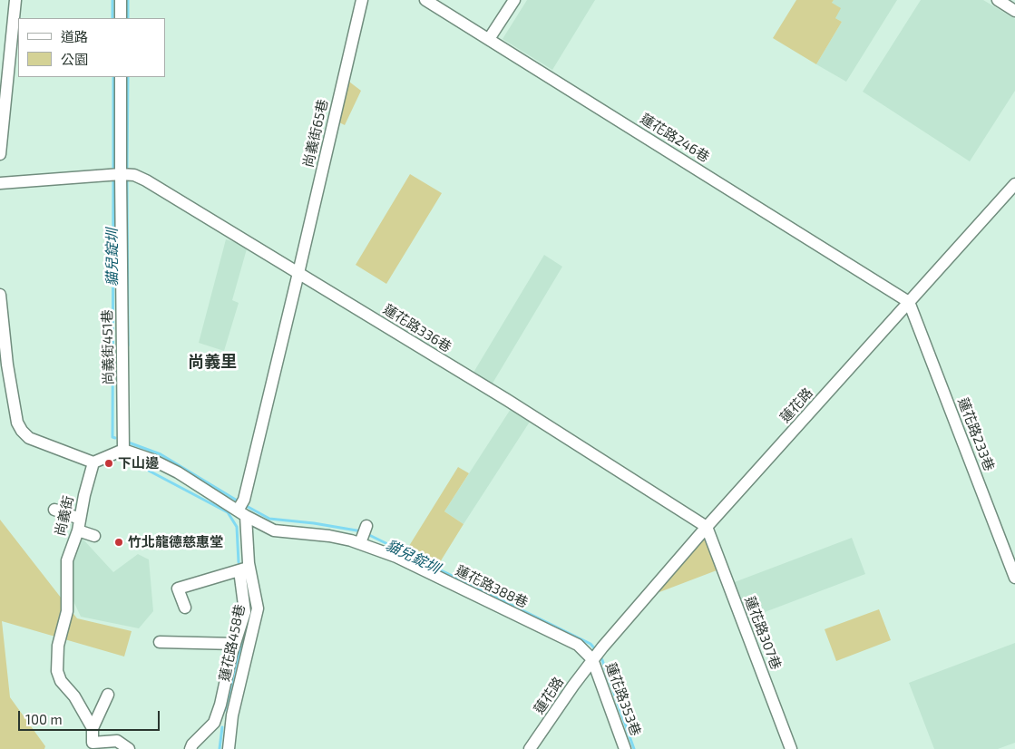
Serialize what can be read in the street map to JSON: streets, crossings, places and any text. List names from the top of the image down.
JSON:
{
  "streets": {
    "street": [
      "尚義街65巷",
      "蓮花路246巷",
      "蓮花路336巷",
      "尚義街451巷",
      "蓮花路",
      "蓮花路233巷",
      "尚義街",
      "蓮花路388巷",
      "蓮花路307巷",
      "蓮花路458巷",
      "蓮花路353巷"
    ]
  },
  "crossings": [
    ["尚義街65巷", "蓮花路336巷"],
    ["尚義街65巷", "蓮花路388巷"],
    ["尚義街65巷", "蓮花路458巷"],
    ["蓮花路246巷", "蓮花路"],
    ["蓮花路246巷", "蓮花路233巷"],
    ["蓮花路336巷", "尚義街451巷"],
    ["蓮花路336巷", "蓮花路"],
    ["蓮花路336巷", "蓮花路307巷"],
    ["尚義街451巷", "蓮花路388巷"],
    ["蓮花路", "蓮花路233巷"],
    ["蓮花路", "蓮花路388巷"],
    ["蓮花路", "蓮花路307巷"],
    ["蓮花路", "蓮花路353巷"],
    ["蓮花路388巷", "蓮花路458巷"],
    ["蓮花路388巷", "蓮花路353巷"]
  ],
  "districts": ["尚義里"],
  "water": ["貓兒錠圳"],
  "places": ["下山邊", "竹北龍德慈惠堂"],
  "legend": ["道路", "公園"],
  "scale_bar": "100 m"
}
